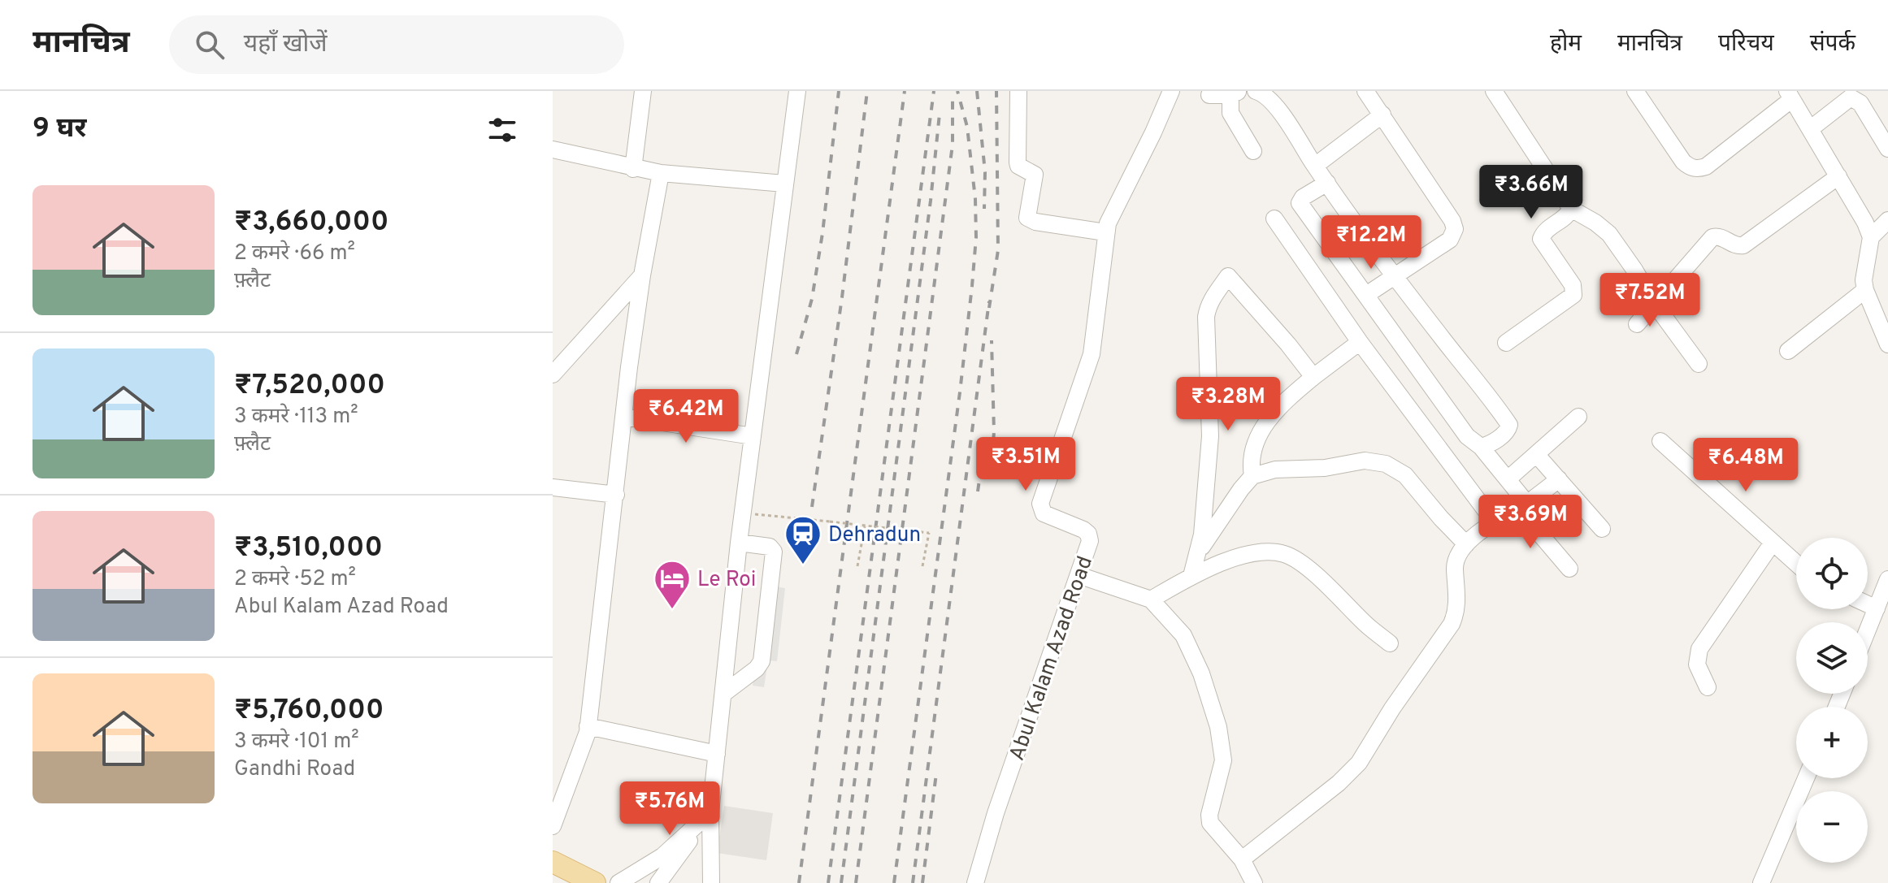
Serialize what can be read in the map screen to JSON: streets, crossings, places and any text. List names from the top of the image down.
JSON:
{
  "streets": {
    "street": ["Abul Kalam Azad Road"]
  },
  "places": {
    "station": ["Dehradun"],
    "hotel": ["Le Roi"]
  },
  "page": {
    "header": "मानचित्र",
    "search": "यहाँ खोजें",
    "nav": [
      "होम",
      "मानचित्र",
      "परिचय",
      "संपर्क"
    ],
    "heading": "9 घर",
    "price": [
      "₹3.66M",
      "₹12.2M",
      "₹7.52M",
      "₹3.28M",
      "₹6.42M",
      "₹3.51M",
      "₹6.48M",
      "₹3.69M",
      "₹5.76M"
    ],
    "list": [
      {
        "name": "₹3,660,000",
        "note": "2 कमरे · 66 m² · फ़्लैट"
      },
      {
        "name": "₹7,520,000",
        "note": "3 कमरे · 113 m² · फ़्लैट"
      },
      {
        "name": "₹3,510,000",
        "note": "2 कमरे · 52 m² · Abul Kalam Azad Road"
      },
      {
        "name": "₹5,760,000",
        "note": "3 कमरे · 101 m² · Gandhi Road"
      }
    ],
    "map_buttons": ["+", "−"]
  }
}
